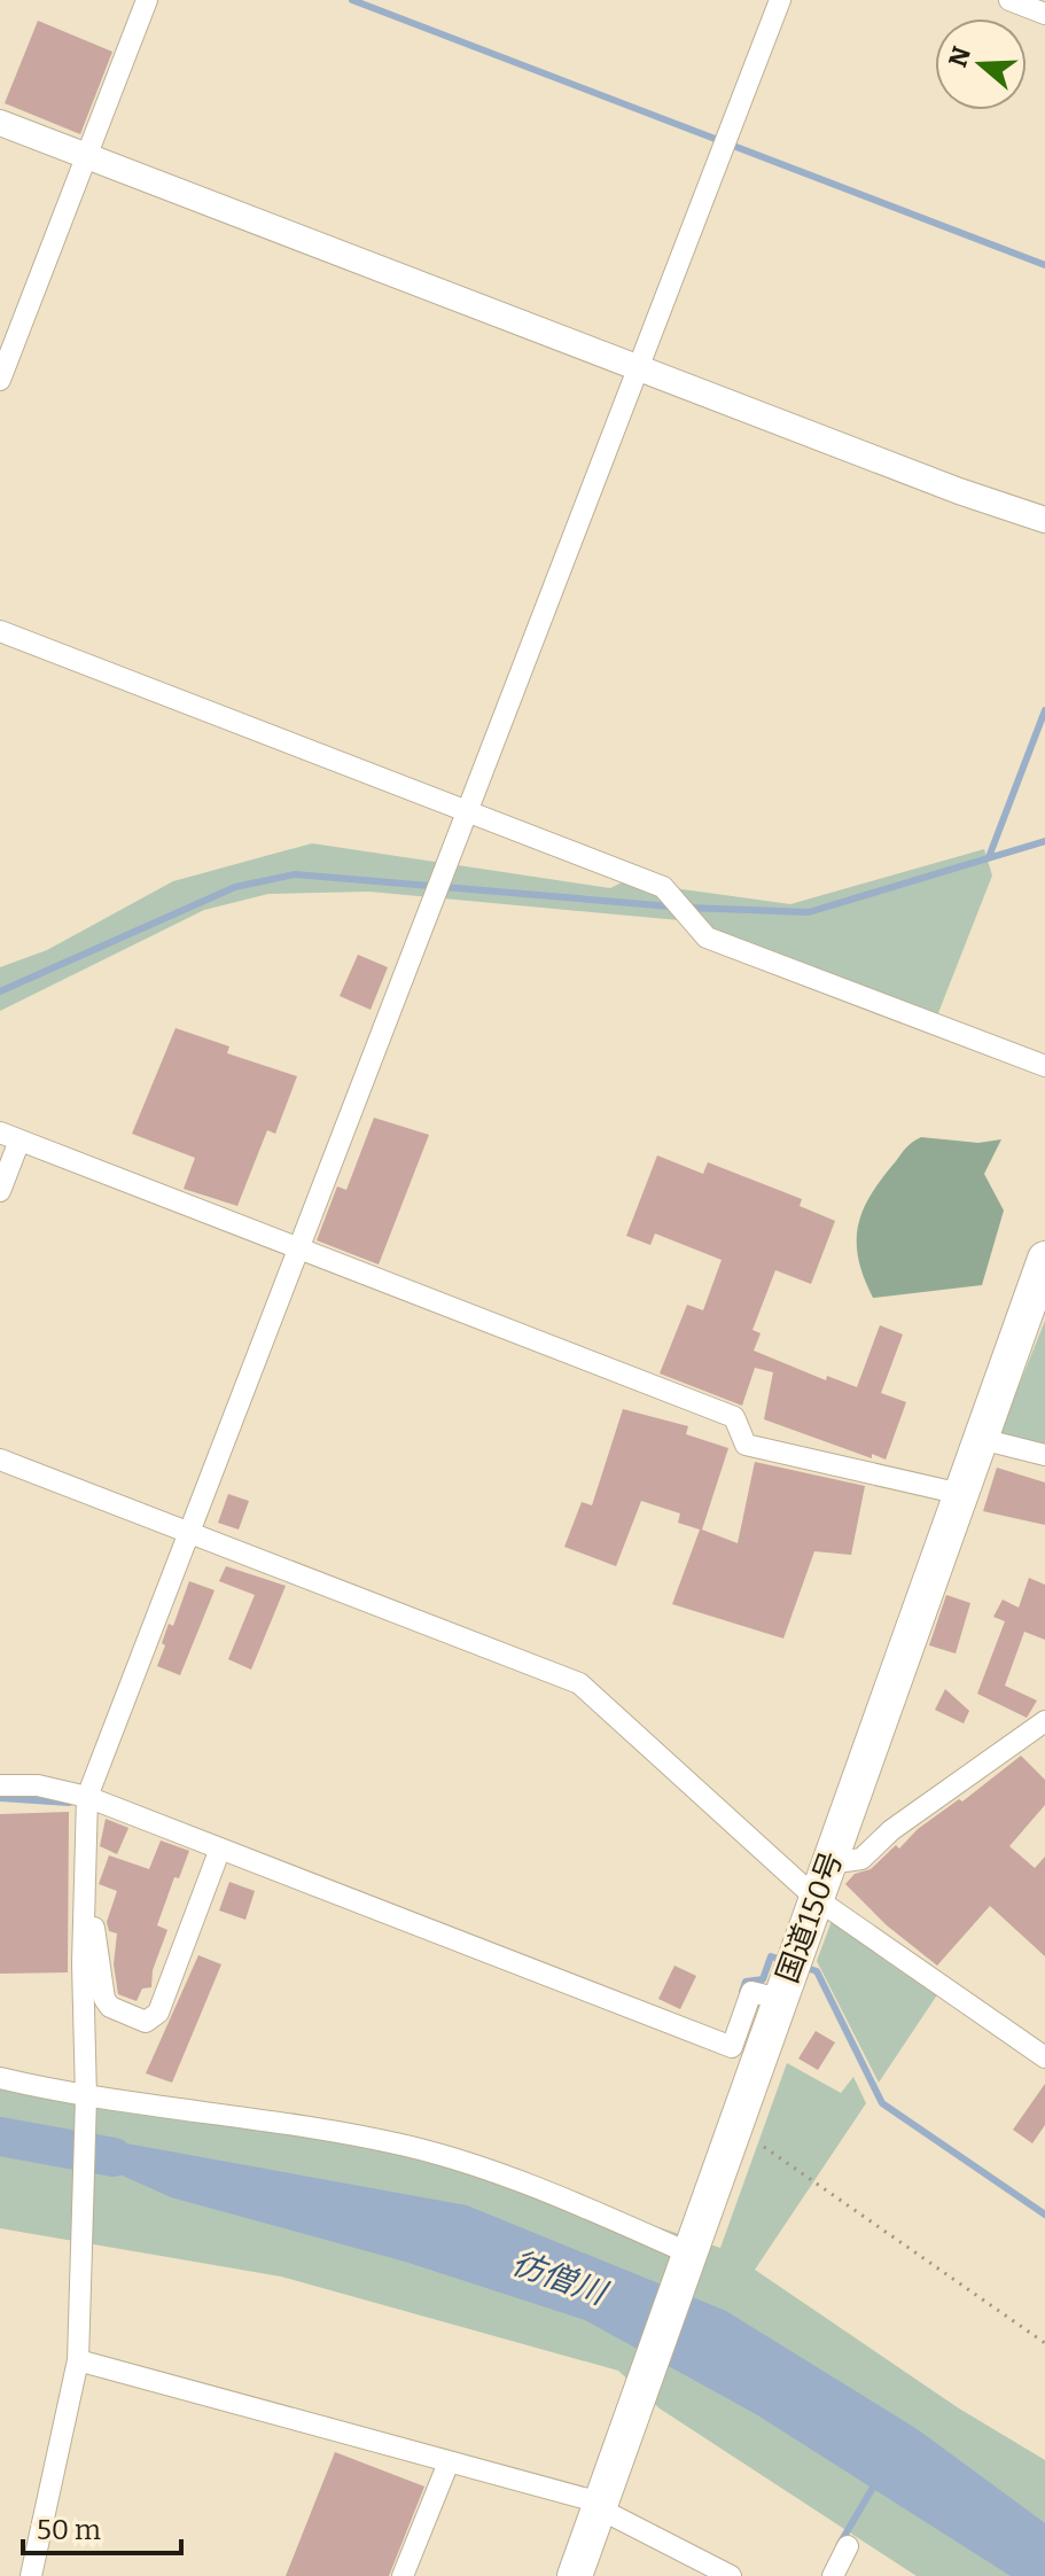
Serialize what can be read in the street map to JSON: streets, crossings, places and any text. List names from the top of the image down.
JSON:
{
  "streets": {
    "highway": ["国道150号"]
  },
  "water": ["彷僧川"],
  "scale_bar": "50 m",
  "north": "left"
}
